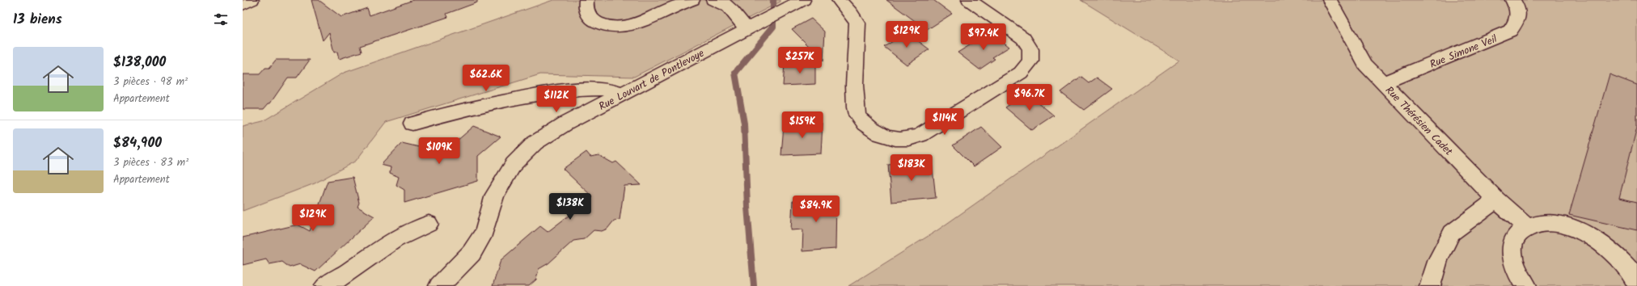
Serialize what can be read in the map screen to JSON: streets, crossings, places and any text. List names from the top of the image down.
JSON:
{
  "streets": {
    "street": ["Rue Simone Veil", "Rue Louvart de Pontlevoye", "Rue Thérésien Cadet"]
  },
  "crossings": [
    ["Rue Simone Veil", "Rue Thérésien Cadet"]
  ],
  "page": {
    "heading": "13 biens",
    "price": [
      "$129K",
      "$97.4K",
      "$257K",
      "$62.6K",
      "$96.7K",
      "$112K",
      "$114K",
      "$159K",
      "$109K",
      "$183K",
      "$138K",
      "$84.9K",
      "$129K"
    ],
    "list": [
      {
        "name": "$138,000",
        "note": "3 pièces · 98 m² · Appartement"
      },
      {
        "name": "$84,900",
        "note": "3 pièces · 83 m² · Appartement"
      }
    ]
  }
}
